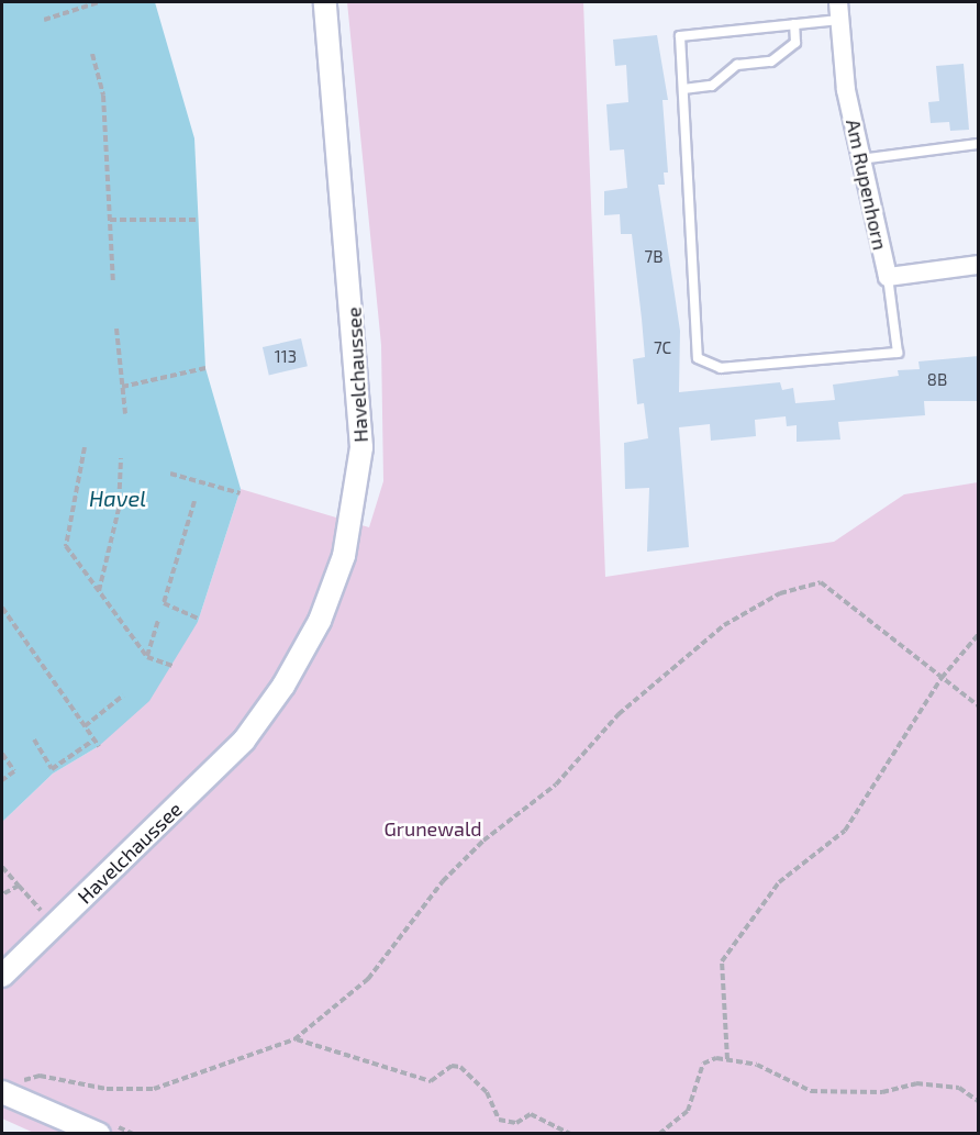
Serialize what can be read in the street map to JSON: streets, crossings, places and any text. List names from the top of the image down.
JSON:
{
  "streets": {
    "street": ["Am Rupenhorn", "Havelchaussee"]
  },
  "water": ["Havel"],
  "parks": ["Grunewald"],
  "house_numbers": [
    "7B",
    "7C",
    "113",
    "8B"
  ]
}
